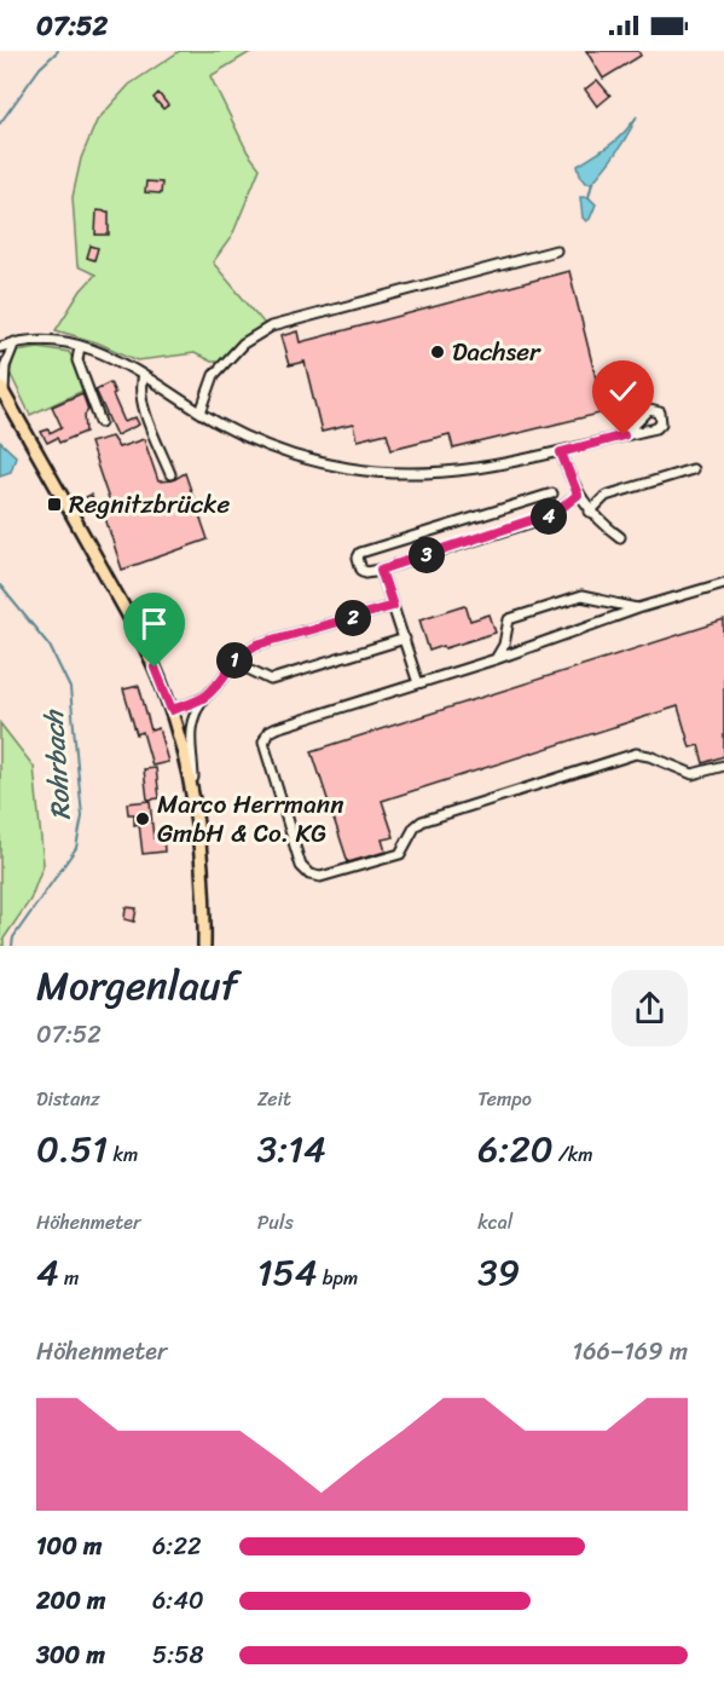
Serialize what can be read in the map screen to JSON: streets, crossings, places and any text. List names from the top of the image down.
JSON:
{
  "water": ["Rohrbach"],
  "places": {
    "other": ["Dachser", "Marco Herrmann GmbH & Co. KG"],
    "transit": ["Regnitzbrücke"]
  },
  "page": {
    "status": "07:52",
    "pins": [
      "4",
      "3",
      "2",
      "1"
    ],
    "heading": ["Morgenlauf", "07:52"],
    "stats": [
      ["Distanz", "0.51 km"],
      ["Zeit", "3:14"],
      ["Tempo", "6:20 /km"],
      ["Höhenmeter", "4 m"],
      ["Puls", "154 bpm"],
      ["kcal", "39"]
    ],
    "chart": ["Höhenmeter", "166–169 m"],
    "list": [
      {
        "name": "100 m",
        "note": "6:22"
      },
      {
        "name": "200 m",
        "note": "6:40"
      },
      {
        "name": "300 m",
        "note": "5:58"
      }
    ]
  }
}
